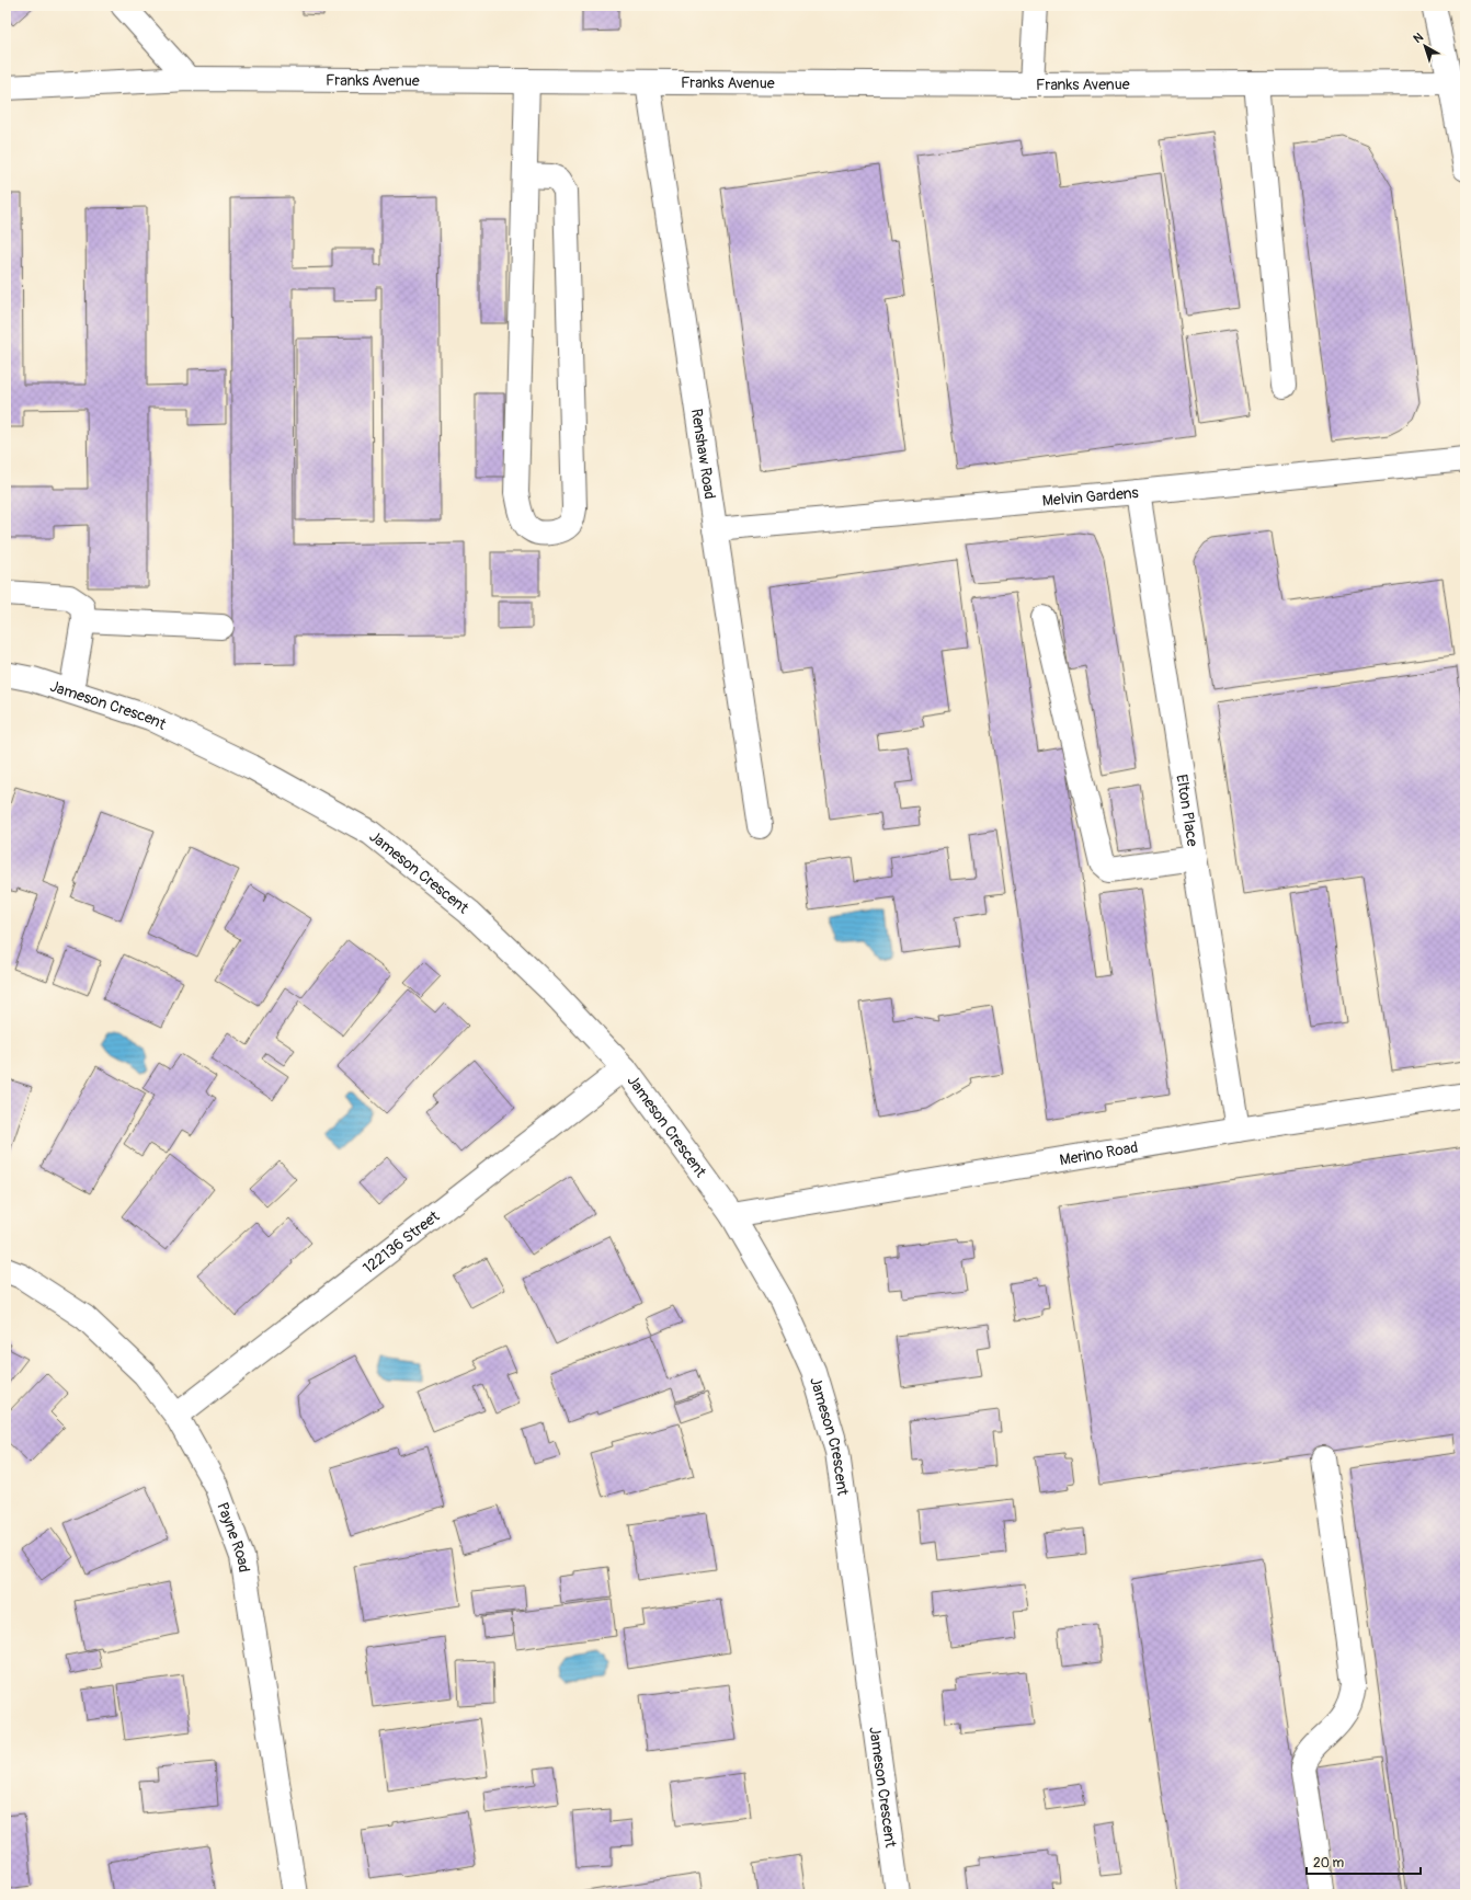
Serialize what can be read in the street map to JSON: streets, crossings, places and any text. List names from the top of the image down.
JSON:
{
  "streets": {
    "street": [
      "Franks Avenue",
      "Renshaw Road",
      "Melvin Gardens",
      "Jameson Crescent",
      "Elton Place",
      "Merino Road",
      "122136 Street",
      "Payne Road"
    ]
  },
  "crossings": [
    ["Franks Avenue", "Renshaw Road"],
    ["Renshaw Road", "Melvin Gardens"],
    ["Melvin Gardens", "Elton Place"],
    ["Jameson Crescent", "Merino Road"],
    ["Jameson Crescent", "122136 Street"],
    ["Elton Place", "Merino Road"],
    ["122136 Street", "Payne Road"]
  ],
  "scale_bar": "20 m",
  "north": "top left"
}
